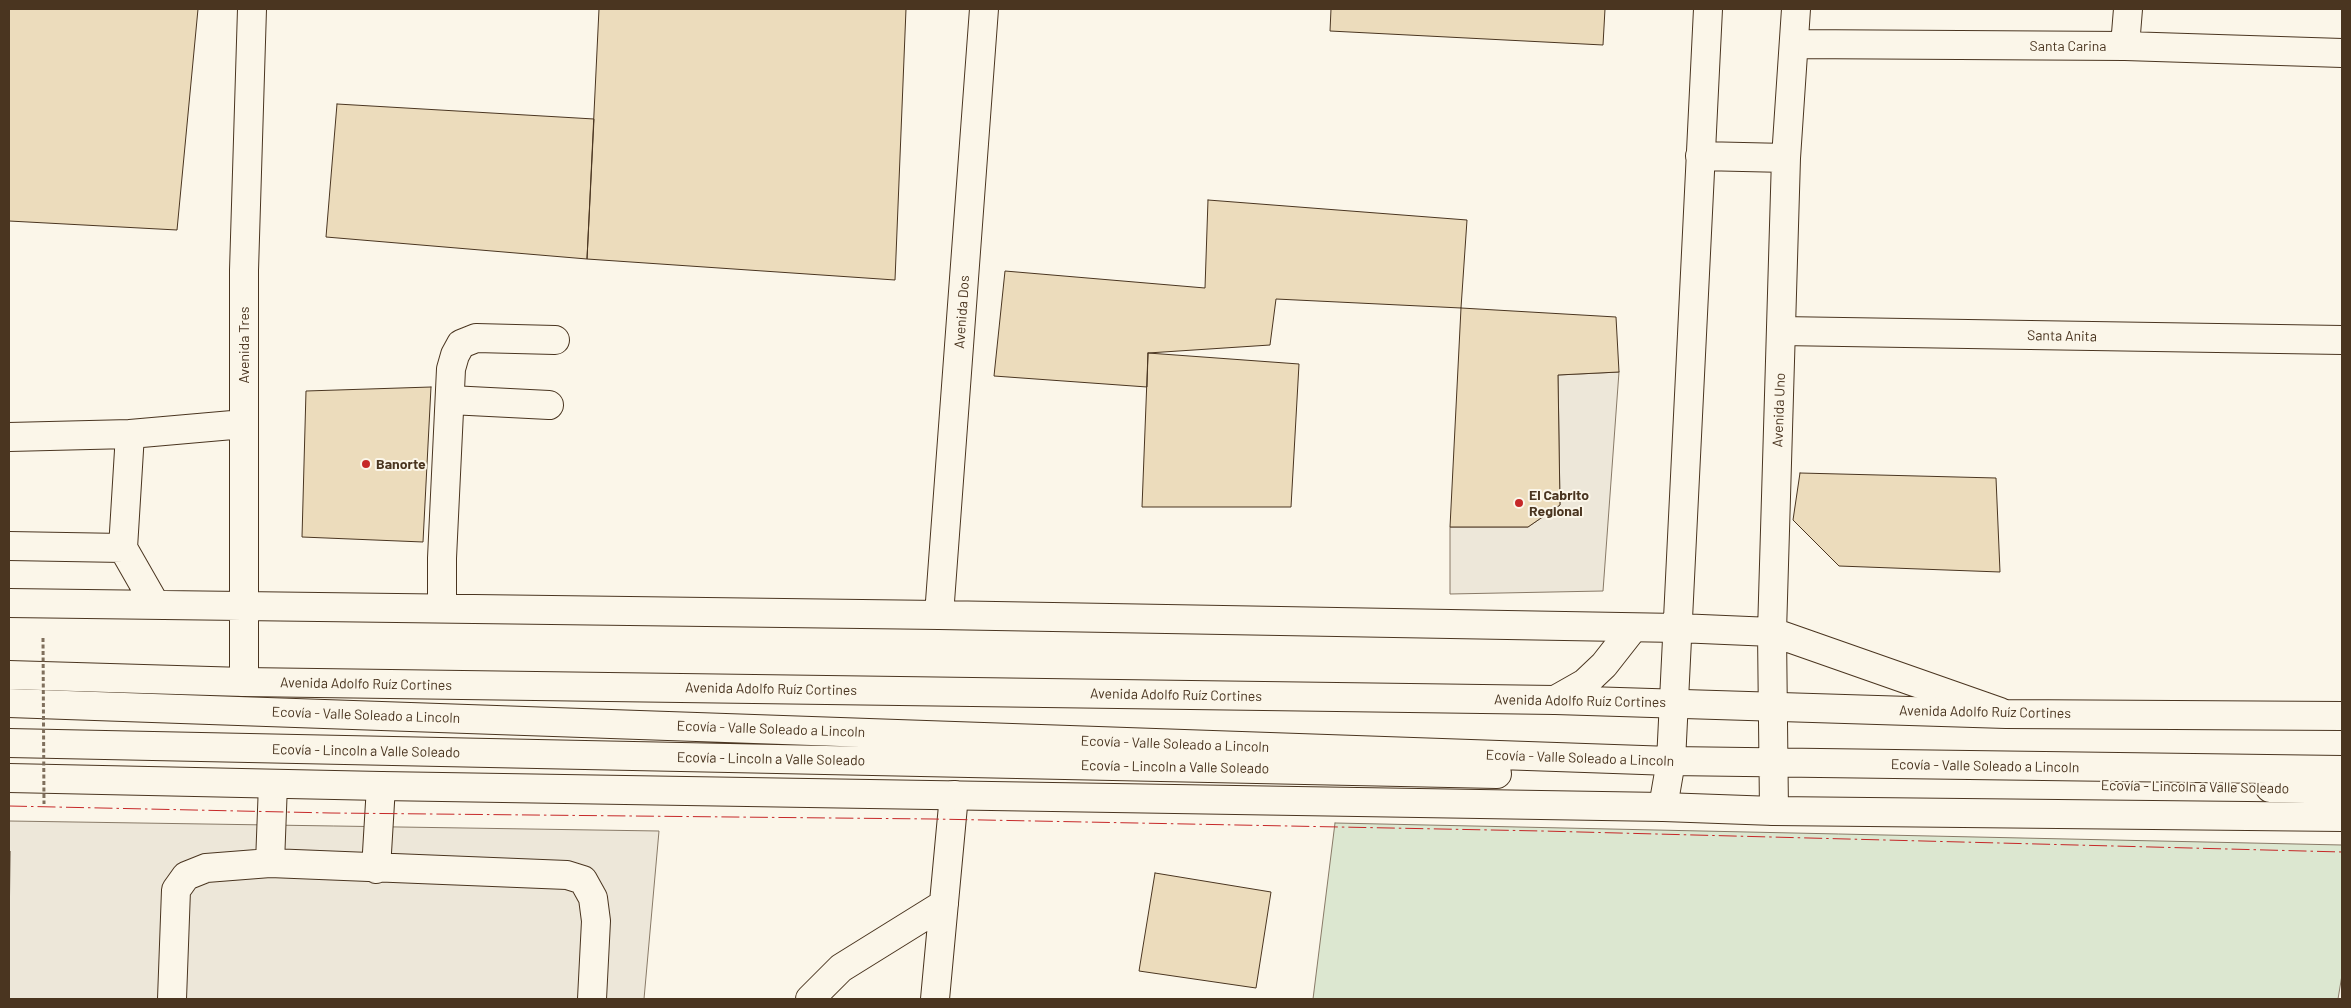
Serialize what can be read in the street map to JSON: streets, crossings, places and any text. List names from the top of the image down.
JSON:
{
  "streets": {
    "street": [
      "Santa Carina",
      "Avenida Dos",
      "Santa Anita",
      "Avenida Tres",
      "Avenida Uno",
      "Avenida Adolfo Ruíz Cortines",
      "Ecovía - Valle Soleado a Lincoln",
      "Ecovía - Lincoln a Valle Soleado"
    ]
  },
  "crossings": [
    ["Santa Carina", "Avenida Uno"],
    ["Santa Anita", "Avenida Uno"],
    ["Avenida Tres", "Avenida Adolfo Ruíz Cortines"],
    ["Avenida Uno", "Avenida Adolfo Ruíz Cortines"],
    ["Avenida Uno", "Ecovía - Valle Soleado a Lincoln"],
    ["Avenida Uno", "Ecovía - Lincoln a Valle Soleado"],
    ["Ecovía - Valle Soleado a Lincoln", "Ecovía - Lincoln a Valle Soleado"]
  ],
  "places": ["Banorte", "El Cabrito Regional"]
}
